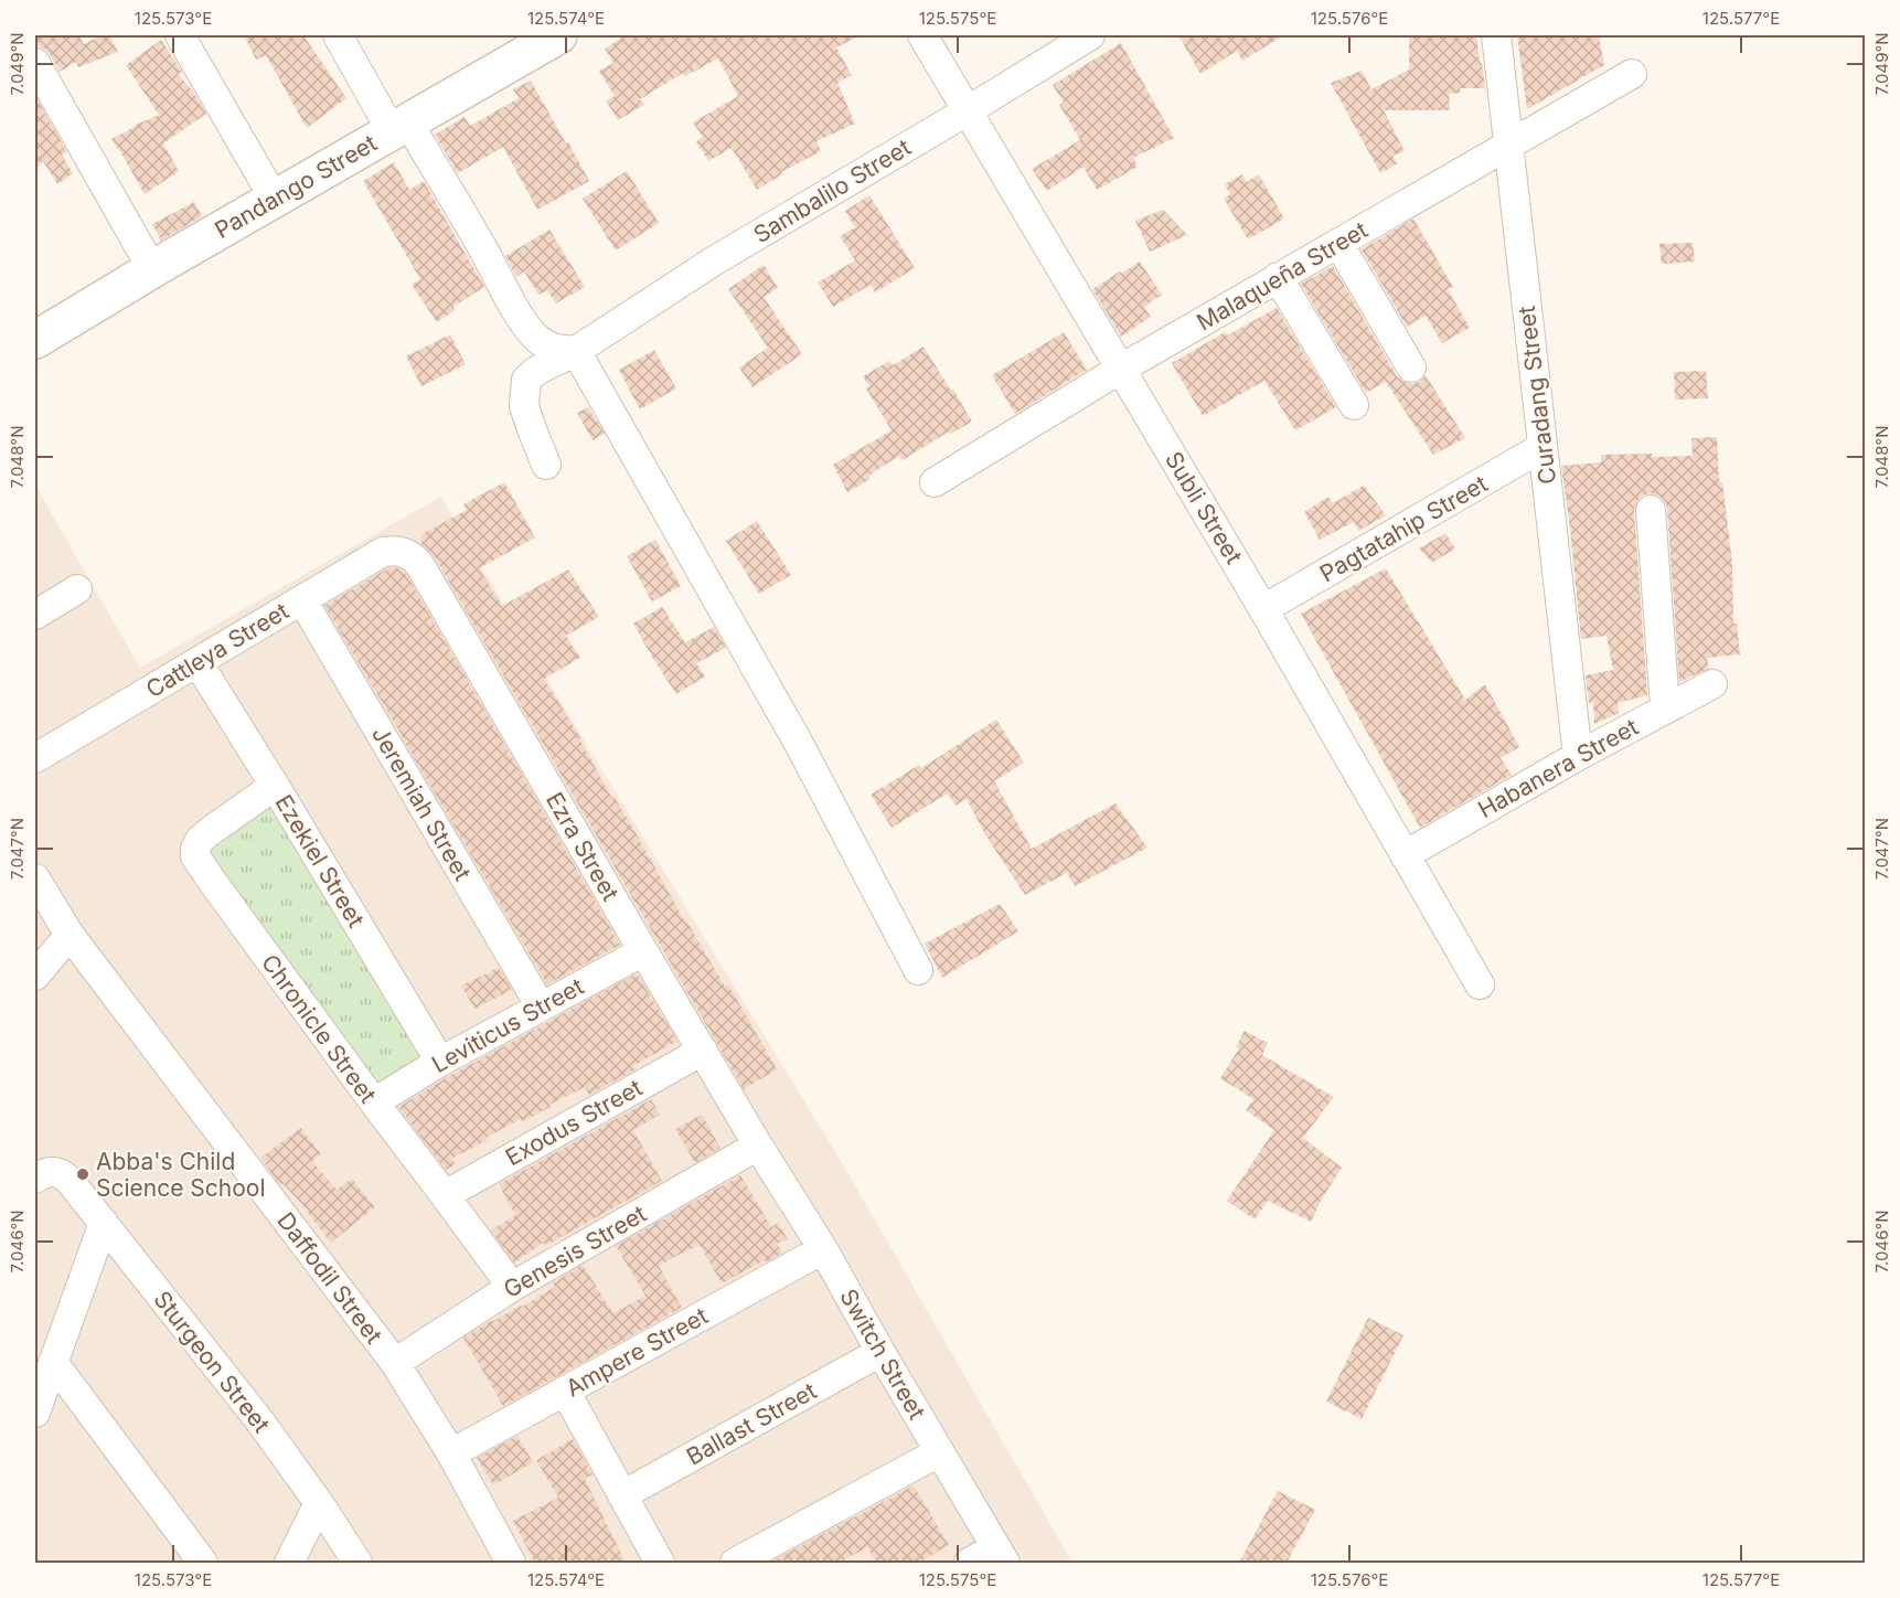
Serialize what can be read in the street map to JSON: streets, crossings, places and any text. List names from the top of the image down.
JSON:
{
  "streets": {
    "street": [
      "Pandango Street",
      "Sambalilo Street",
      "Malaqueña Street",
      "Curadang Street",
      "Subli Street",
      "Pagtatahip Street",
      "Cattleya Street",
      "Habanera Street",
      "Jeremiah Street",
      "Ezra Street",
      "Ezekiel Street",
      "Leviticus Street",
      "Chronicle Street",
      "Exodus Street",
      "Genesis Street",
      "Daffodil Street",
      "Ampere Street",
      "Switch Street",
      "Sturgeon Street",
      "Ballast Street"
    ]
  },
  "crossings": [
    ["Sambalilo Street", "Subli Street"],
    ["Malaqueña Street", "Curadang Street"],
    ["Malaqueña Street", "Subli Street"],
    ["Curadang Street", "Pagtatahip Street"],
    ["Curadang Street", "Habanera Street"],
    ["Subli Street", "Pagtatahip Street"],
    ["Subli Street", "Habanera Street"],
    ["Cattleya Street", "Jeremiah Street"],
    ["Cattleya Street", "Ezra Street"],
    ["Cattleya Street", "Ezekiel Street"],
    ["Jeremiah Street", "Leviticus Street"],
    ["Ezra Street", "Leviticus Street"],
    ["Ezra Street", "Exodus Street"],
    ["Ezra Street", "Genesis Street"],
    ["Ezra Street", "Switch Street"],
    ["Ezekiel Street", "Leviticus Street"],
    ["Ezekiel Street", "Chronicle Street"],
    ["Leviticus Street", "Chronicle Street"],
    ["Chronicle Street", "Exodus Street"],
    ["Chronicle Street", "Genesis Street"],
    ["Genesis Street", "Daffodil Street"],
    ["Genesis Street", "Switch Street"],
    ["Daffodil Street", "Ampere Street"],
    ["Ampere Street", "Switch Street"],
    ["Switch Street", "Ballast Street"]
  ],
  "places": ["Abba's Child Science School"],
  "coordinates": [
    "125.573°E",
    "125.574°E",
    "125.575°E",
    "125.576°E",
    "125.577°E",
    "7.049°N",
    "7.048°N",
    "7.047°N",
    "7.046°N"
  ]
}
